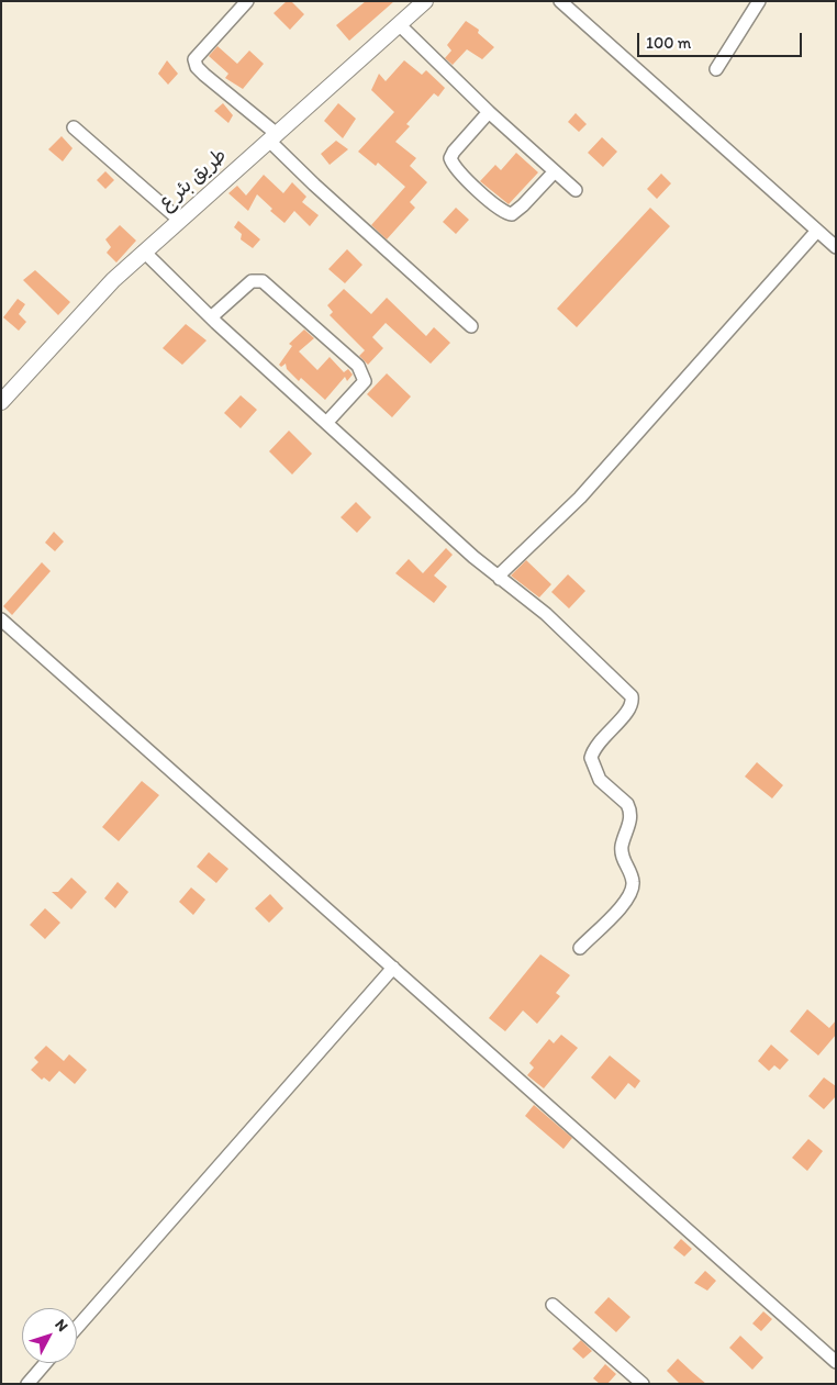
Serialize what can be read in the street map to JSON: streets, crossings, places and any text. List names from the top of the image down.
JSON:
{
  "streets": {
    "street": ["طريق بئر ع"]
  },
  "scale_bar": "100 m",
  "north": "top right"
}
